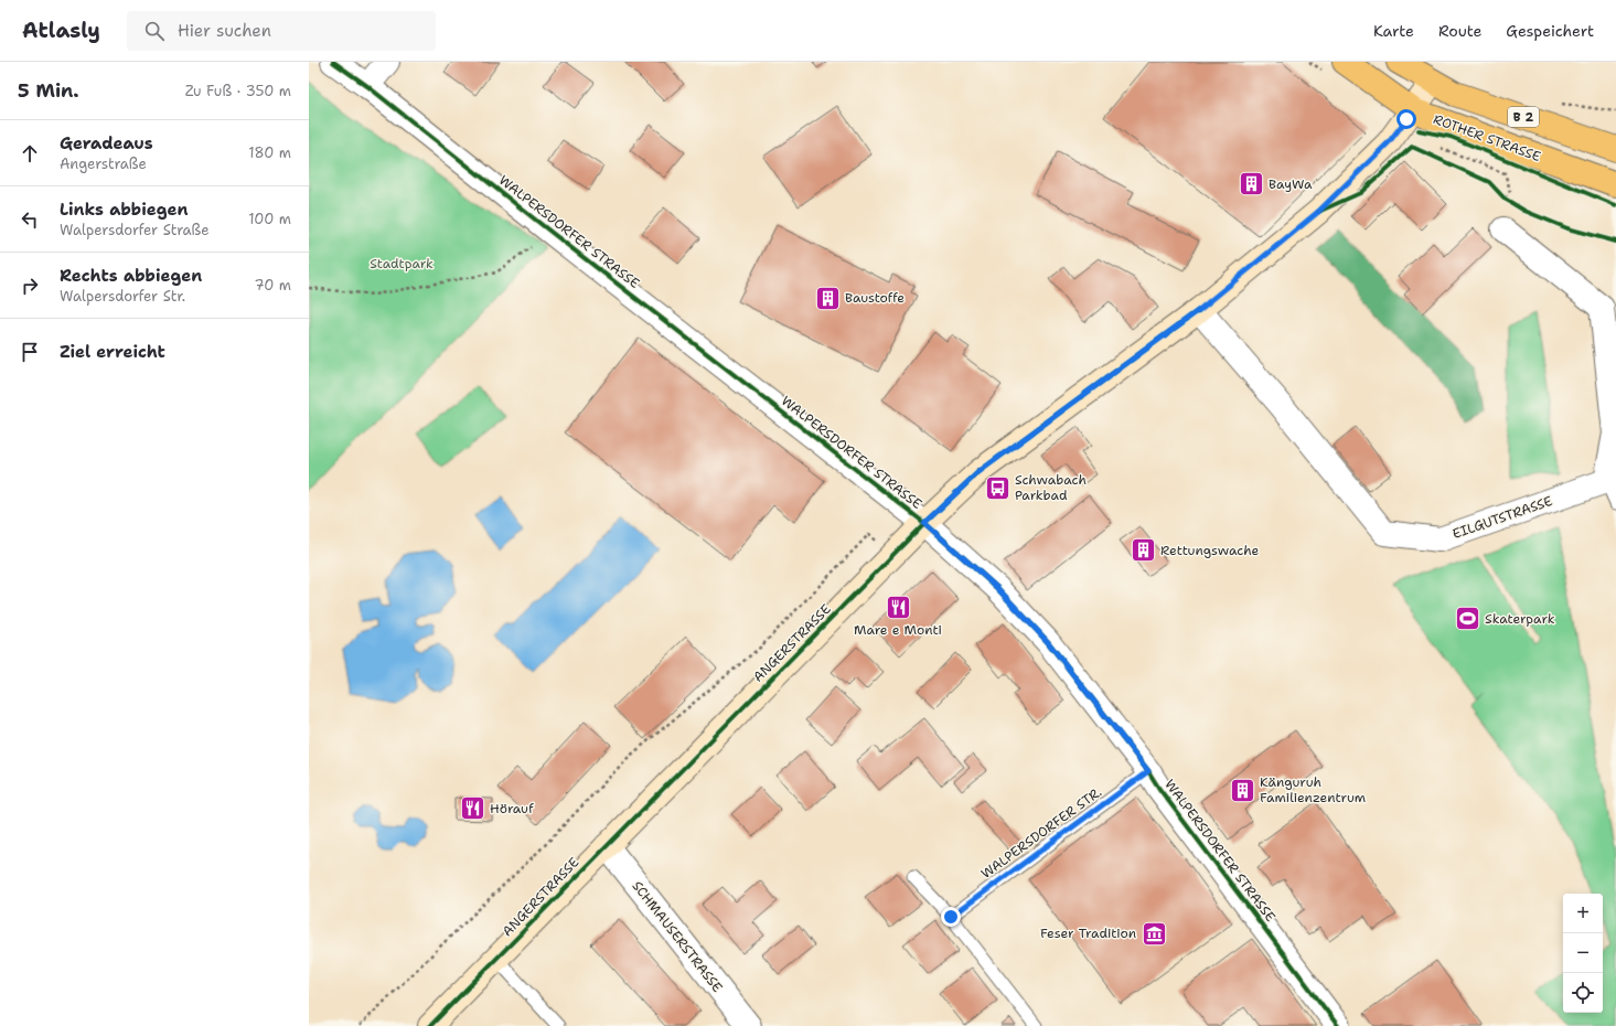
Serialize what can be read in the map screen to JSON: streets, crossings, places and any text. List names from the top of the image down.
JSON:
{
  "streets": {
    "main road": ["B 2", "ROTHER STRASSE"],
    "street": [
      "WALPERSDORFER STRASSE",
      "EILGUTSTRASSE",
      "ANGERSTRASSE",
      "SCHMAUSERSTRASSE"
    ],
    "lane": ["WALPERSDORFER STR."]
  },
  "crossings": [
    ["B 2", "ANGERSTRASSE"],
    ["ROTHER STRASSE", "ANGERSTRASSE"],
    ["WALPERSDORFER STRASSE", "ANGERSTRASSE"],
    ["WALPERSDORFER STRASSE", "WALPERSDORFER STR."],
    ["EILGUTSTRASSE", "ANGERSTRASSE"],
    ["ANGERSTRASSE", "SCHMAUSERSTRASSE"]
  ],
  "parks": ["Stadtpark"],
  "places": {
    "building": [
      "BayWa",
      "Baustoffe",
      "Rettungswache",
      "Känguruh Familienzentrum"
    ],
    "bus stop": ["Schwabach Parkbad"],
    "restaurant": ["Mare e Monti", "Hörauf"],
    "sports": ["Skaterpark"],
    "museum": ["Feser Tradition"]
  },
  "page": {
    "header": "Atlasly",
    "search": "Hier suchen",
    "nav": ["Karte", "Route", "Gespeichert"],
    "heading": ["5 Min.", "Zu Fuß · 350 m"],
    "list": [
      ["Geradeaus", "Angerstraße", "180 m"],
      ["Links abbiegen", "Walpersdorfer Straße", "100 m"],
      ["Rechts abbiegen", "Walpersdorfer Str.", "70 m"],
      "Ziel erreicht"
    ],
    "map_buttons": ["+", "−"]
  }
}
